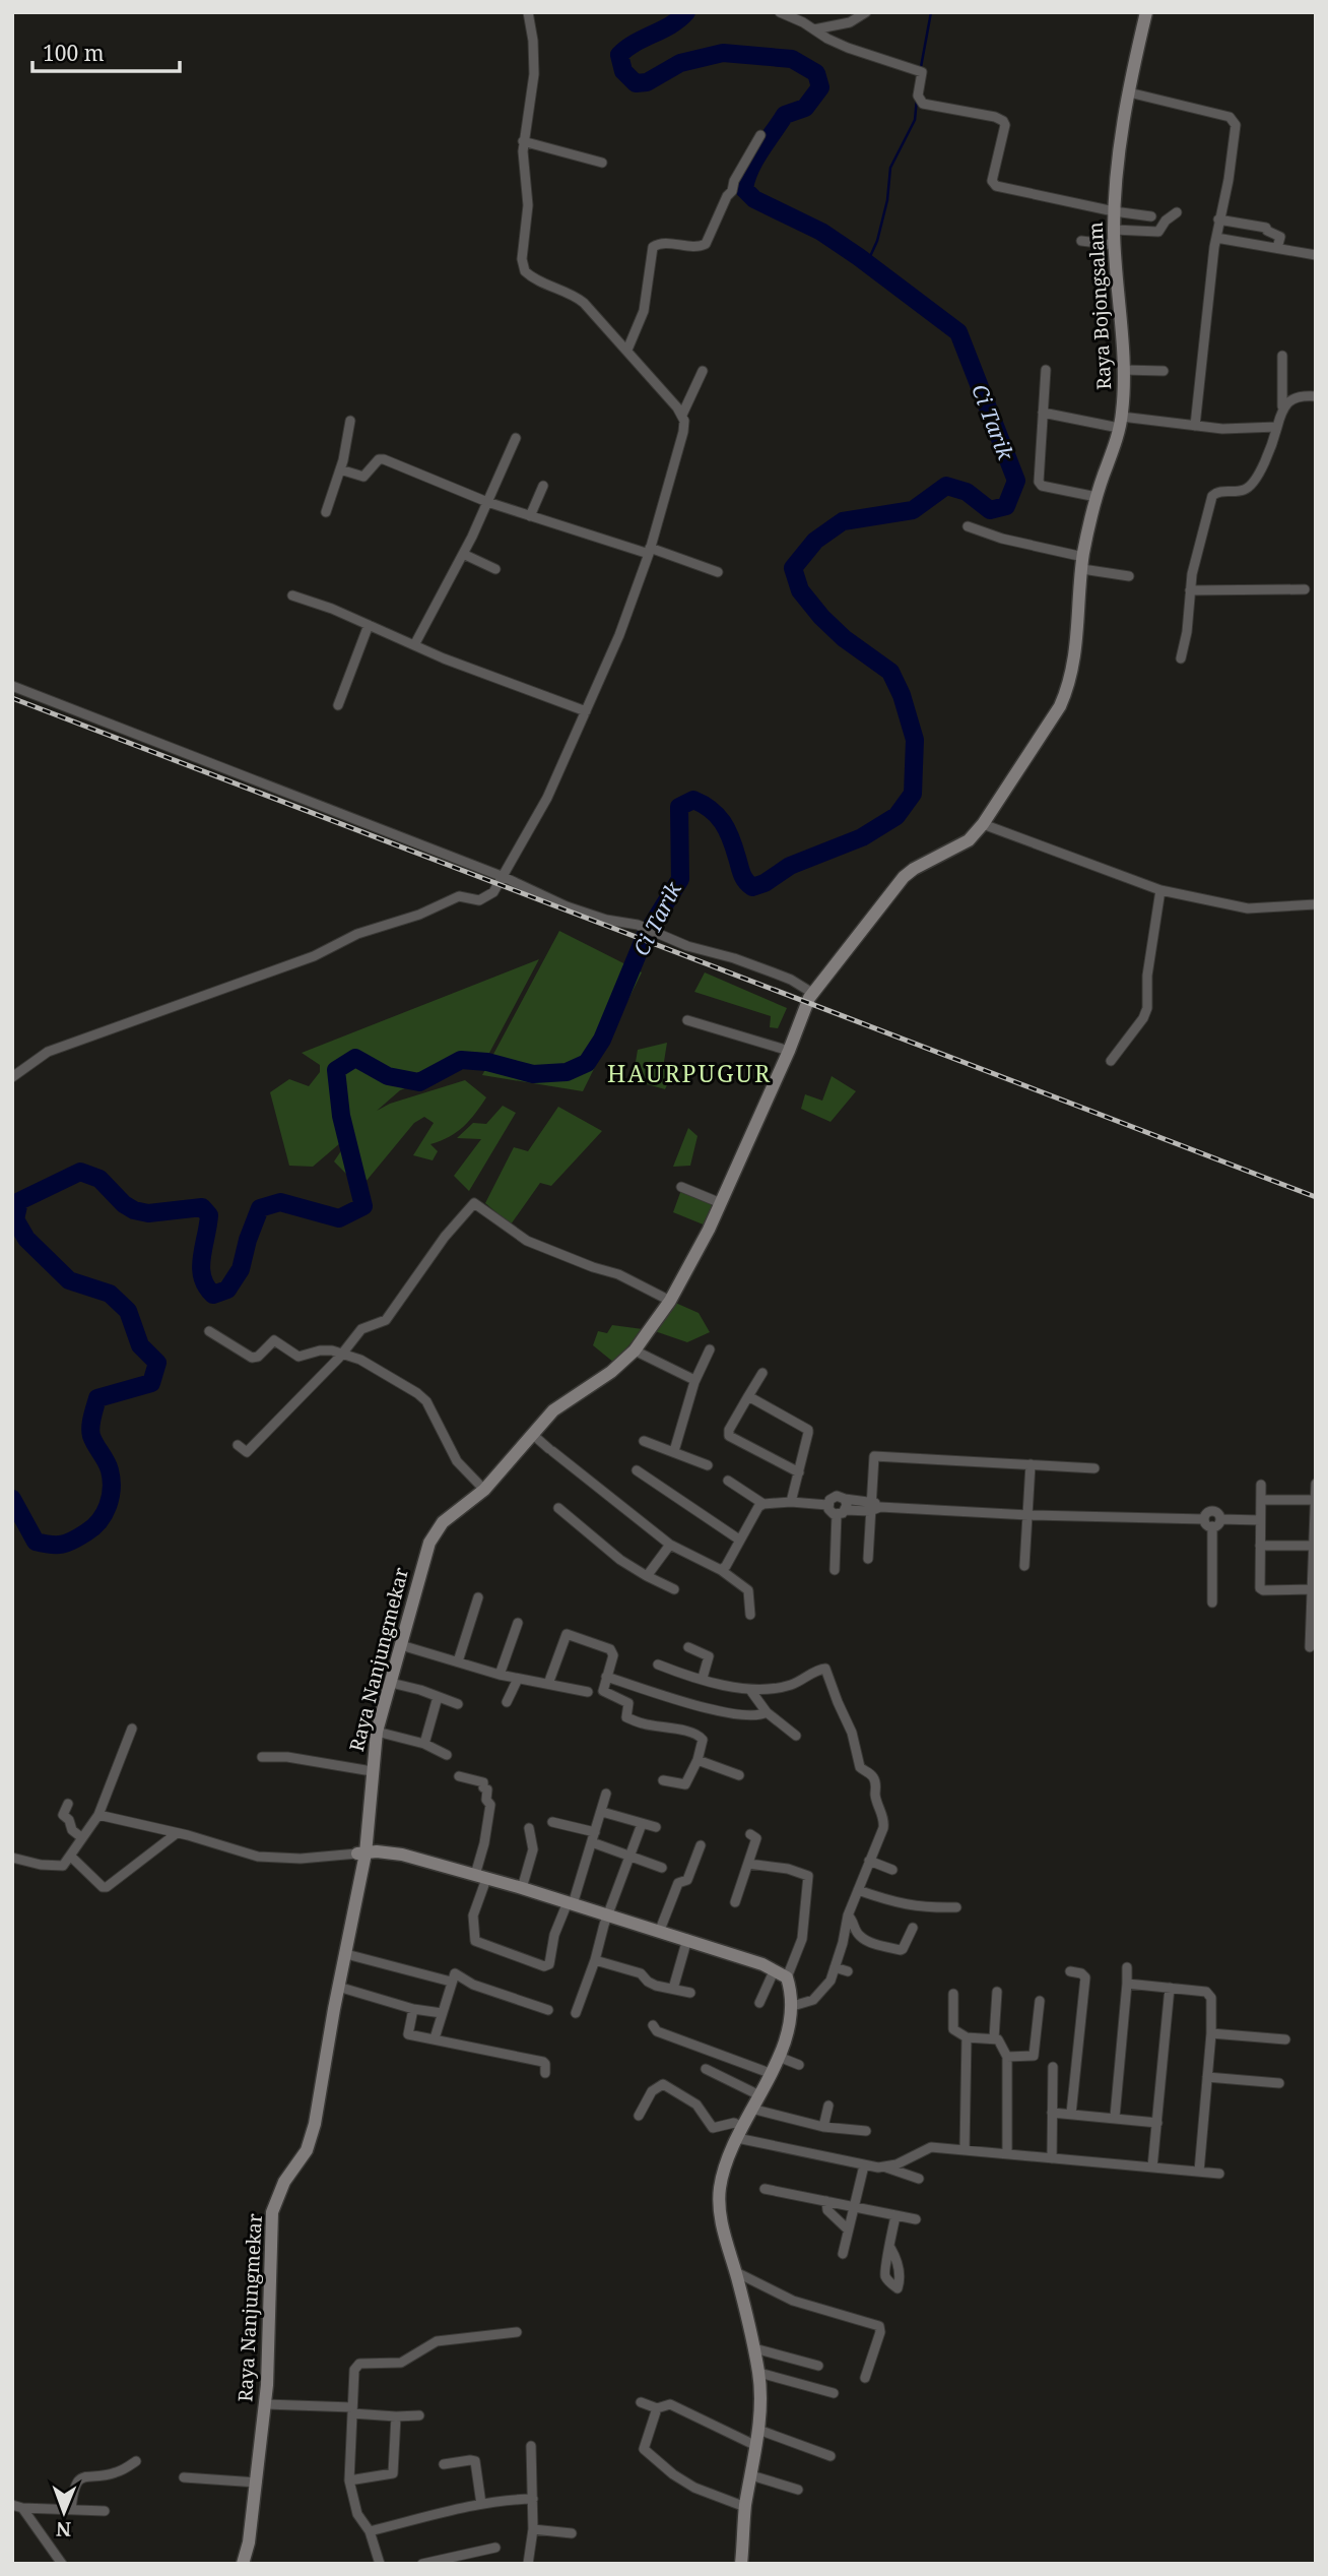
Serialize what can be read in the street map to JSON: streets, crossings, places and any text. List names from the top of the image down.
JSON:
{
  "streets": {
    "main road": ["Raya Bojongsalam", "Raya Nanjungmekar"]
  },
  "crossings": [
    ["Raya Bojongsalam", "Raya Nanjungmekar"]
  ],
  "districts": ["HAURPUGUR"],
  "water": ["Ci Tarik"],
  "scale_bar": "100 m",
  "north": "bottom"
}
